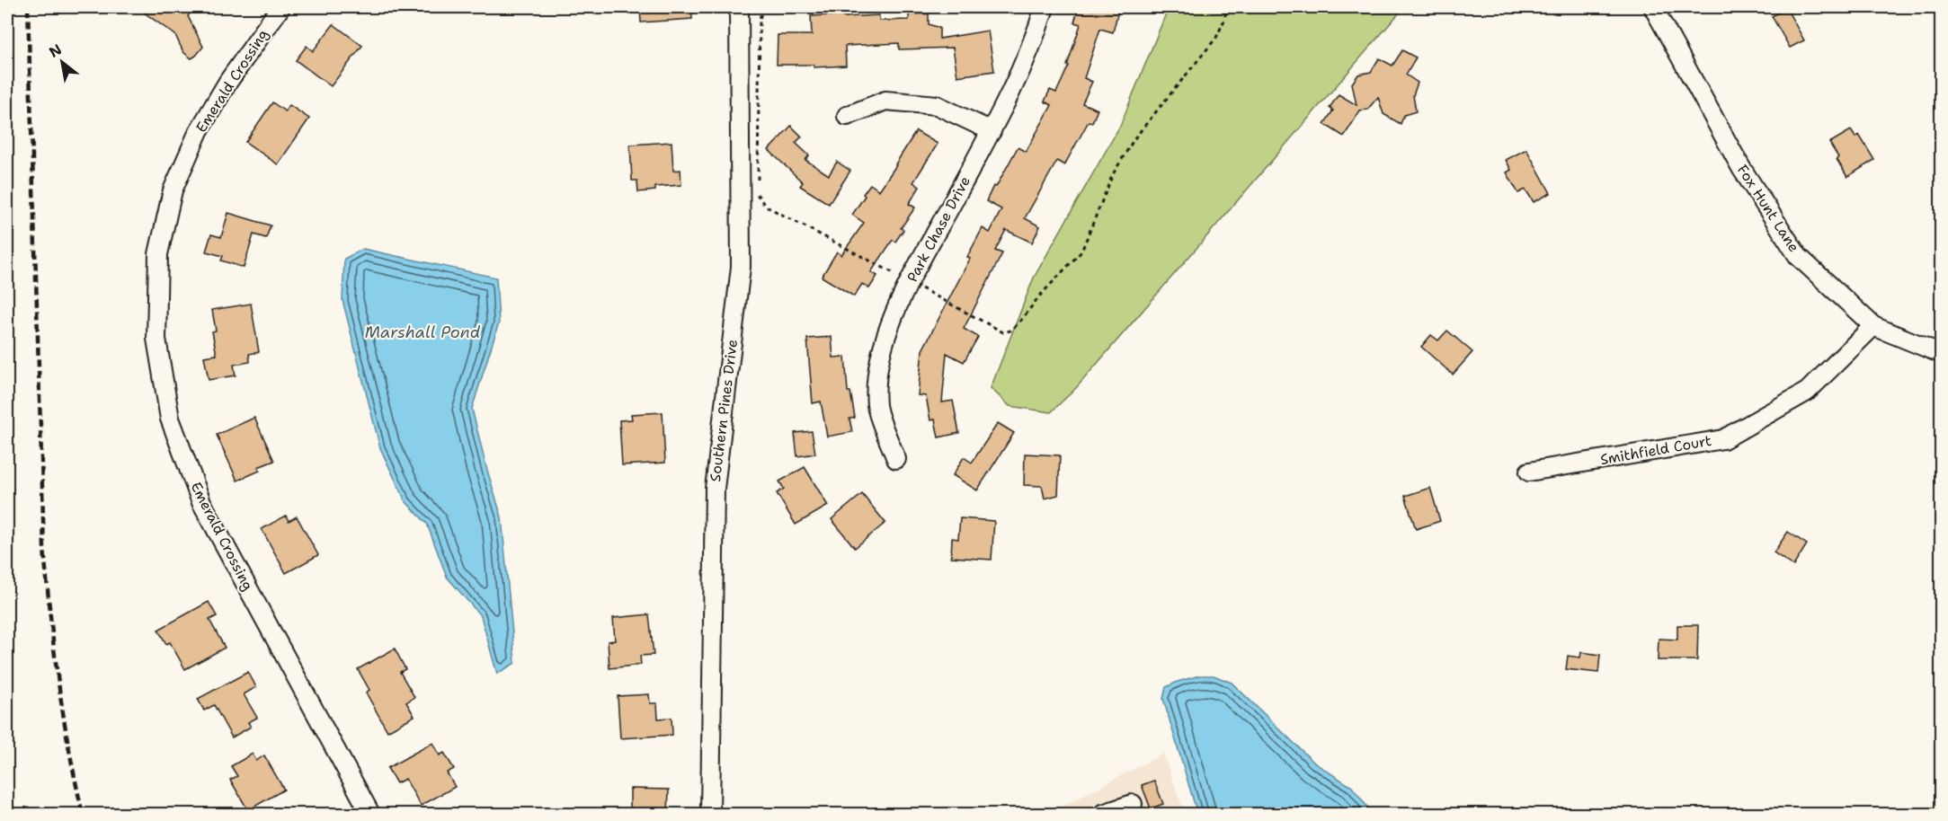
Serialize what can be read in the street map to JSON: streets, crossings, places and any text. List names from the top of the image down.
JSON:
{
  "streets": {
    "street": [
      "Emerald Crossing",
      "Fox Hunt Lane",
      "Park Chase Drive",
      "Southern Pines Drive",
      "Smithfield Court"
    ]
  },
  "crossings": [
    ["Fox Hunt Lane", "Smithfield Court"]
  ],
  "water": ["Marshall Pond"],
  "north": "top left"
}
